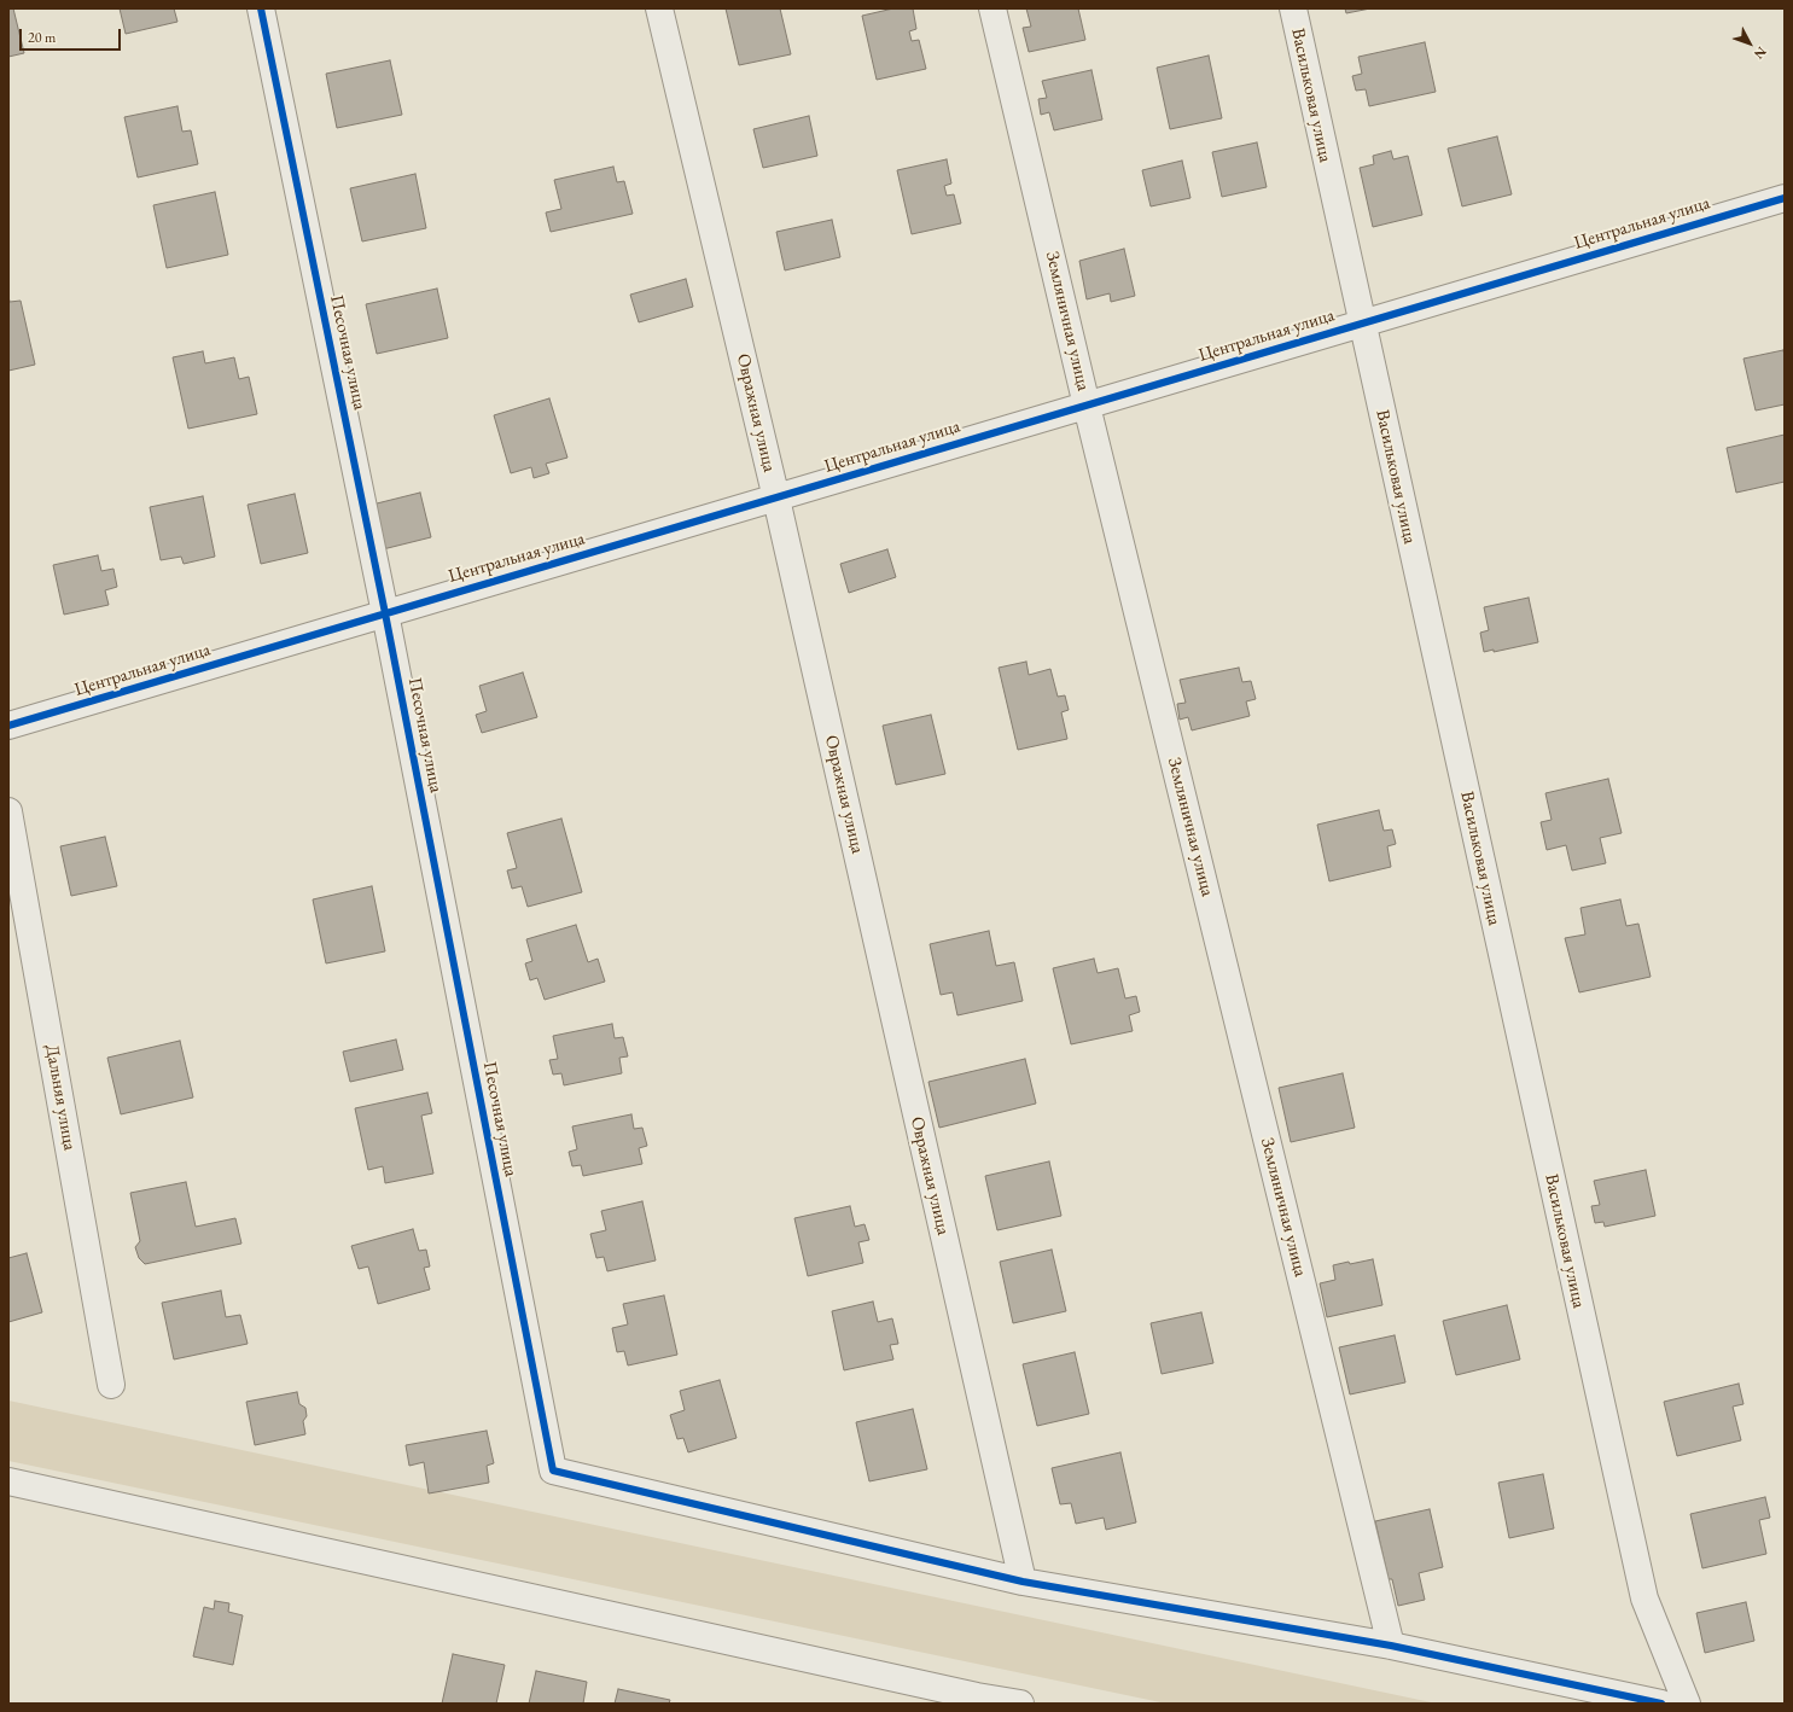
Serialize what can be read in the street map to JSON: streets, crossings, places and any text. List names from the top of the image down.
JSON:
{
  "streets": {
    "street": [
      "Васильковая улица",
      "Центральная улица",
      "Земляничная улица",
      "Песочная улица",
      "Овражная улица",
      "Дальняя улица"
    ]
  },
  "crossings": [
    ["Васильковая улица", "Центральная улица"],
    ["Центральная улица", "Земляничная улица"],
    ["Центральная улица", "Песочная улица"],
    ["Центральная улица", "Овражная улица"],
    ["Песочная улица", "Овражная улица"]
  ],
  "scale_bar": "20 m",
  "north": "bottom right"
}
